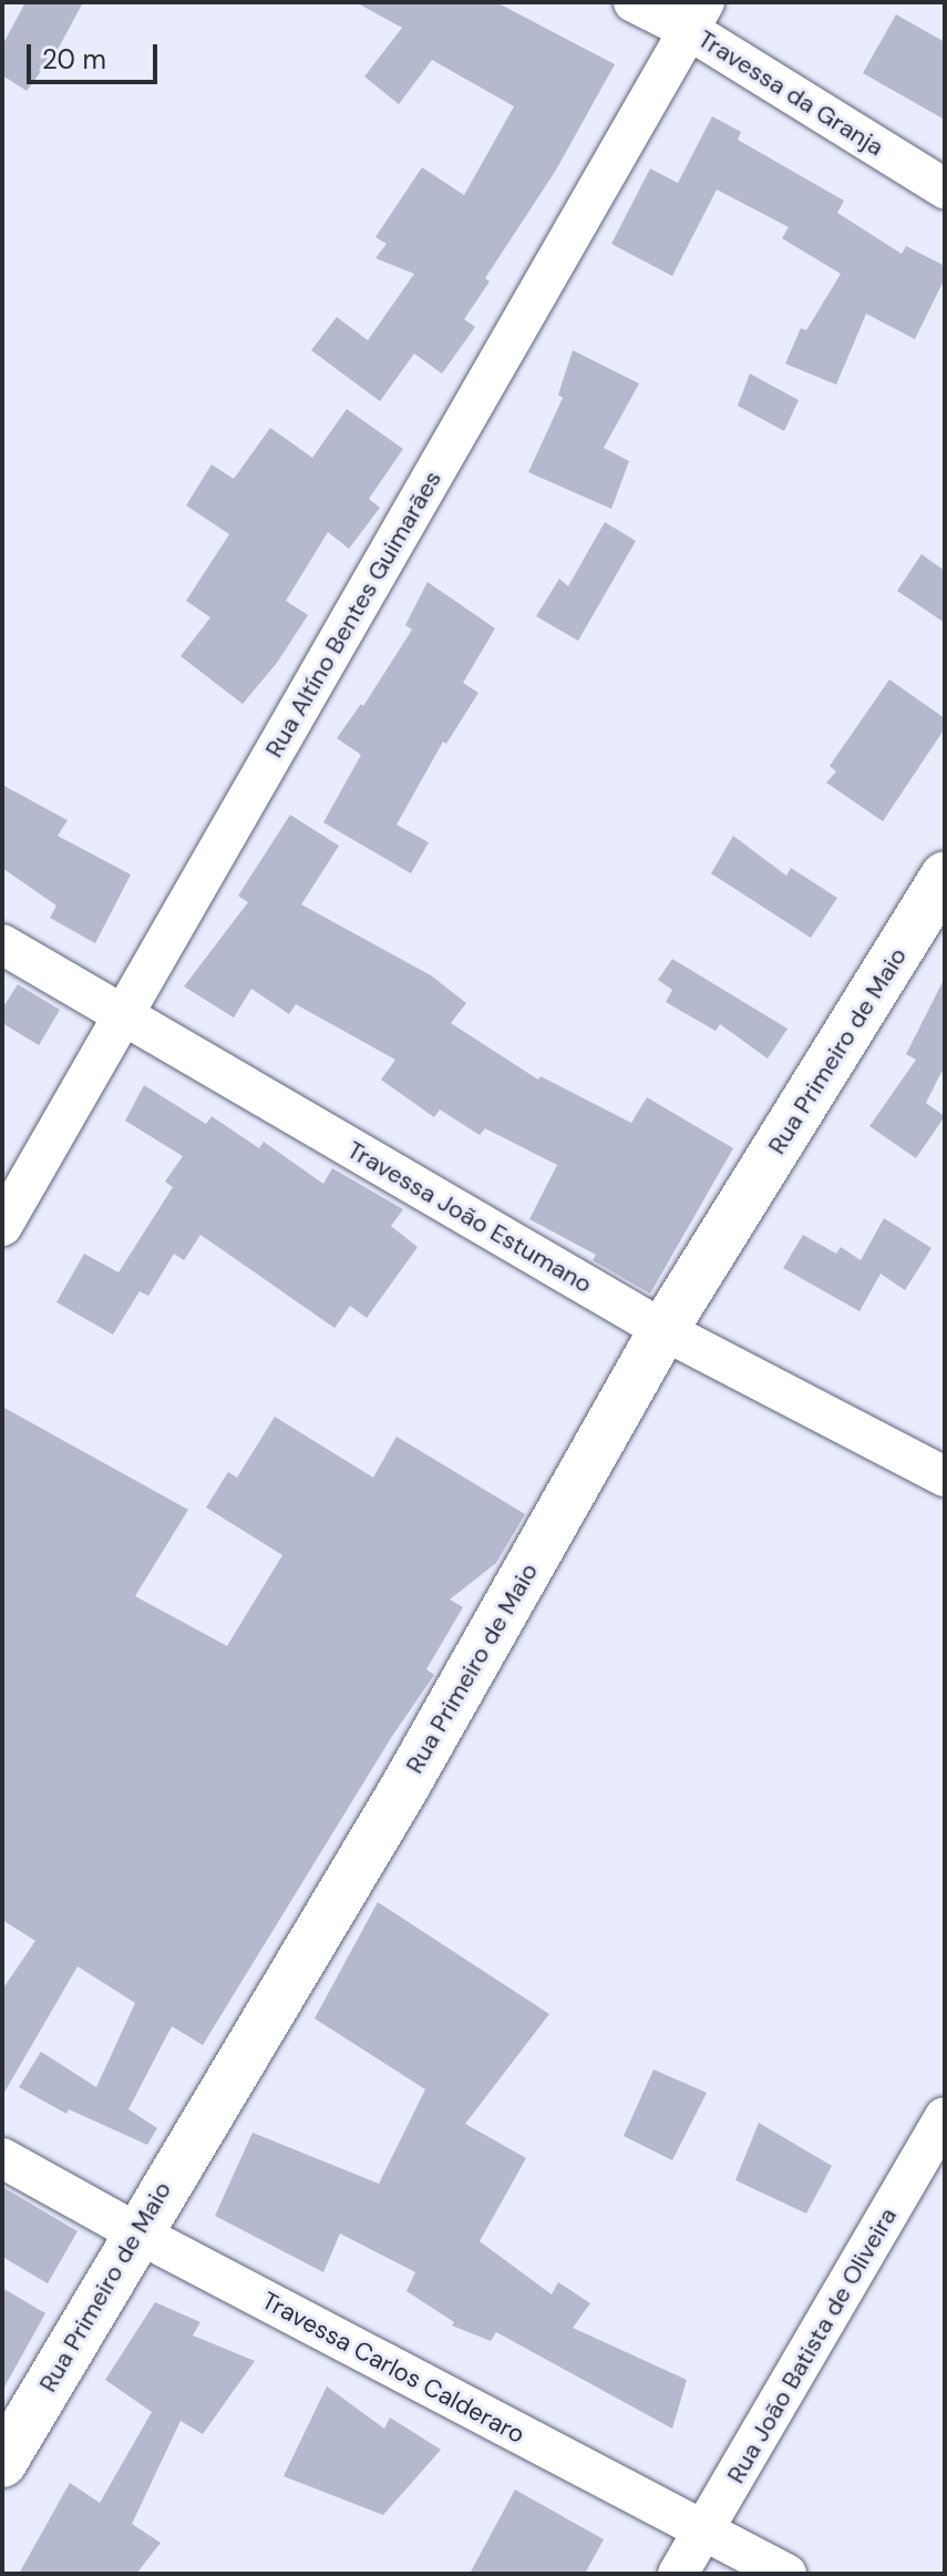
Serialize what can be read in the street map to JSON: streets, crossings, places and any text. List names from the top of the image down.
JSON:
{
  "streets": {
    "street": [
      "Travessa da Granja",
      "Rua Altíno Bentes Guimarães",
      "Rua Primeiro de Maio",
      "Travessa João Estumano",
      "Rua João Batista de Oliveira",
      "Travessa Carlos Calderaro"
    ]
  },
  "crossings": [
    ["Travessa da Granja", "Rua Altíno Bentes Guimarães"],
    ["Rua Altíno Bentes Guimarães", "Travessa João Estumano"],
    ["Rua Primeiro de Maio", "Travessa João Estumano"],
    ["Rua Primeiro de Maio", "Travessa Carlos Calderaro"],
    ["Rua João Batista de Oliveira", "Travessa Carlos Calderaro"]
  ],
  "scale_bar": "20 m"
}
